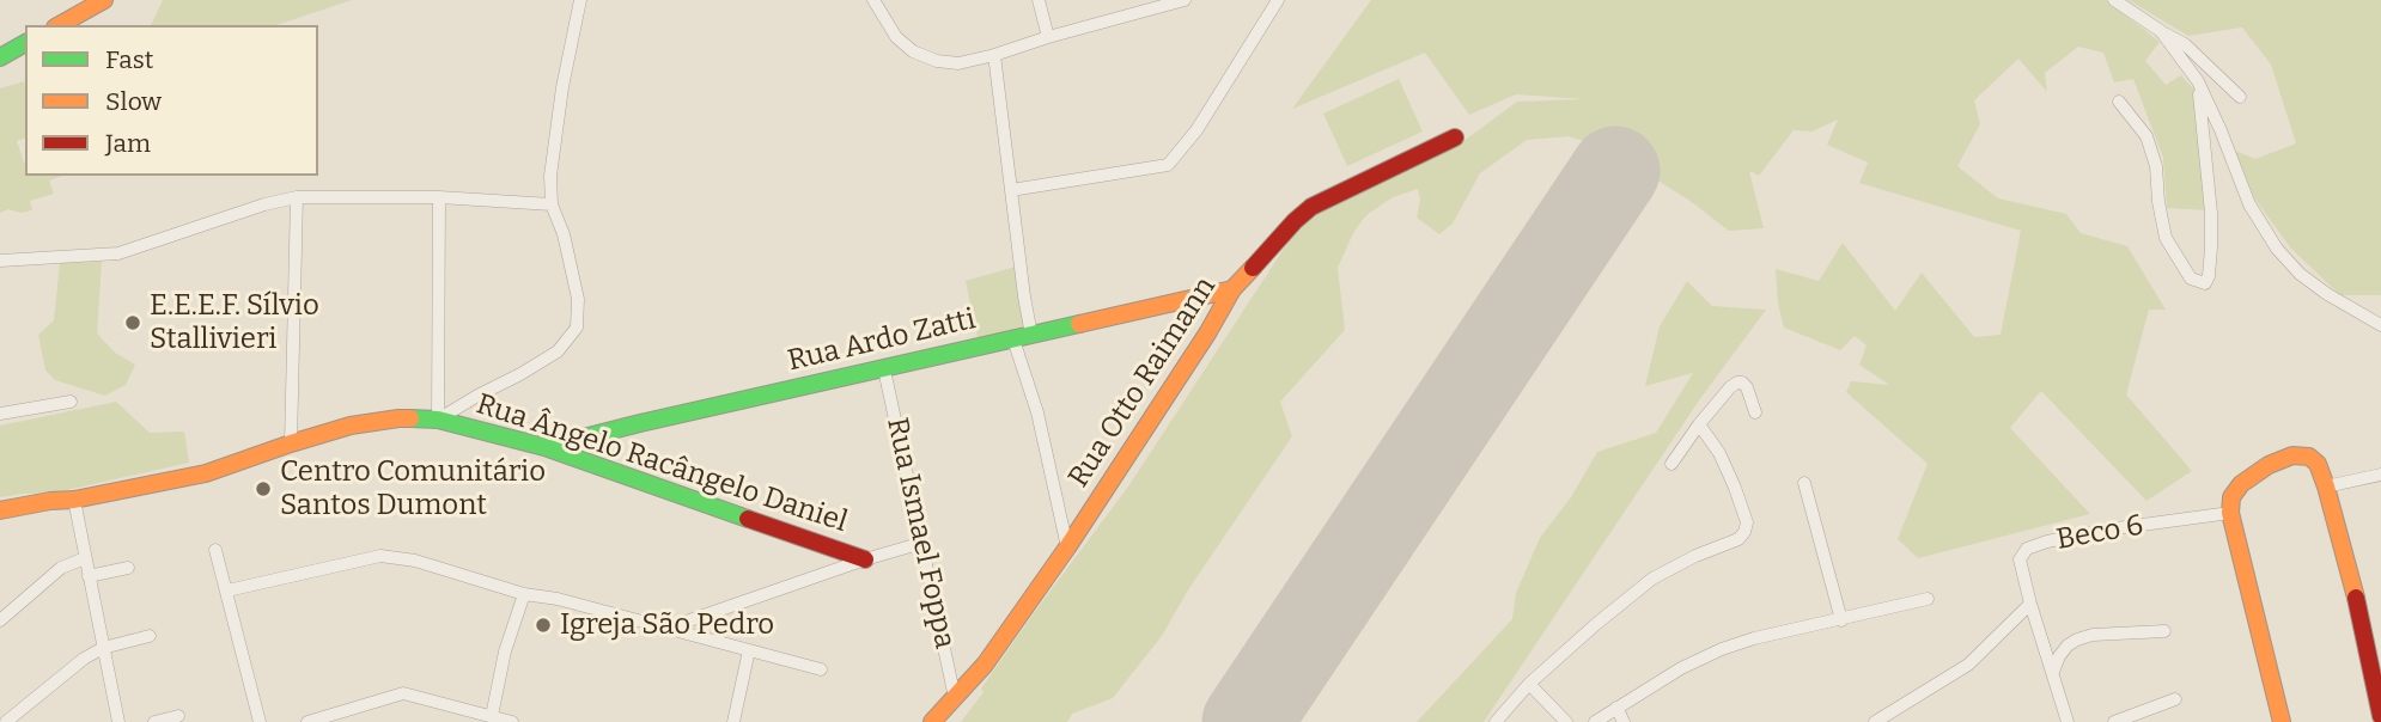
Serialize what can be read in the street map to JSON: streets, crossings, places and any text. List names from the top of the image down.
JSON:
{
  "streets": {
    "street": [
      "Rua Ardo Zatti",
      "Rua Otto Raimann",
      "Rua Ângelo Racângelo Daniel",
      "Rua Ismael Foppa",
      "Beco 6"
    ]
  },
  "crossings": [
    ["Rua Ardo Zatti", "Rua Otto Raimann"],
    ["Rua Ardo Zatti", "Rua Ângelo Racângelo Daniel"],
    ["Rua Ardo Zatti", "Rua Ismael Foppa"],
    ["Rua Otto Raimann", "Rua Ismael Foppa"]
  ],
  "places": ["E.E.E.F. Sílvio Stallivieri", "Centro Comunitário Santos Dumont", "Igreja São Pedro"],
  "legend": ["Fast", "Slow", "Jam"]
}
